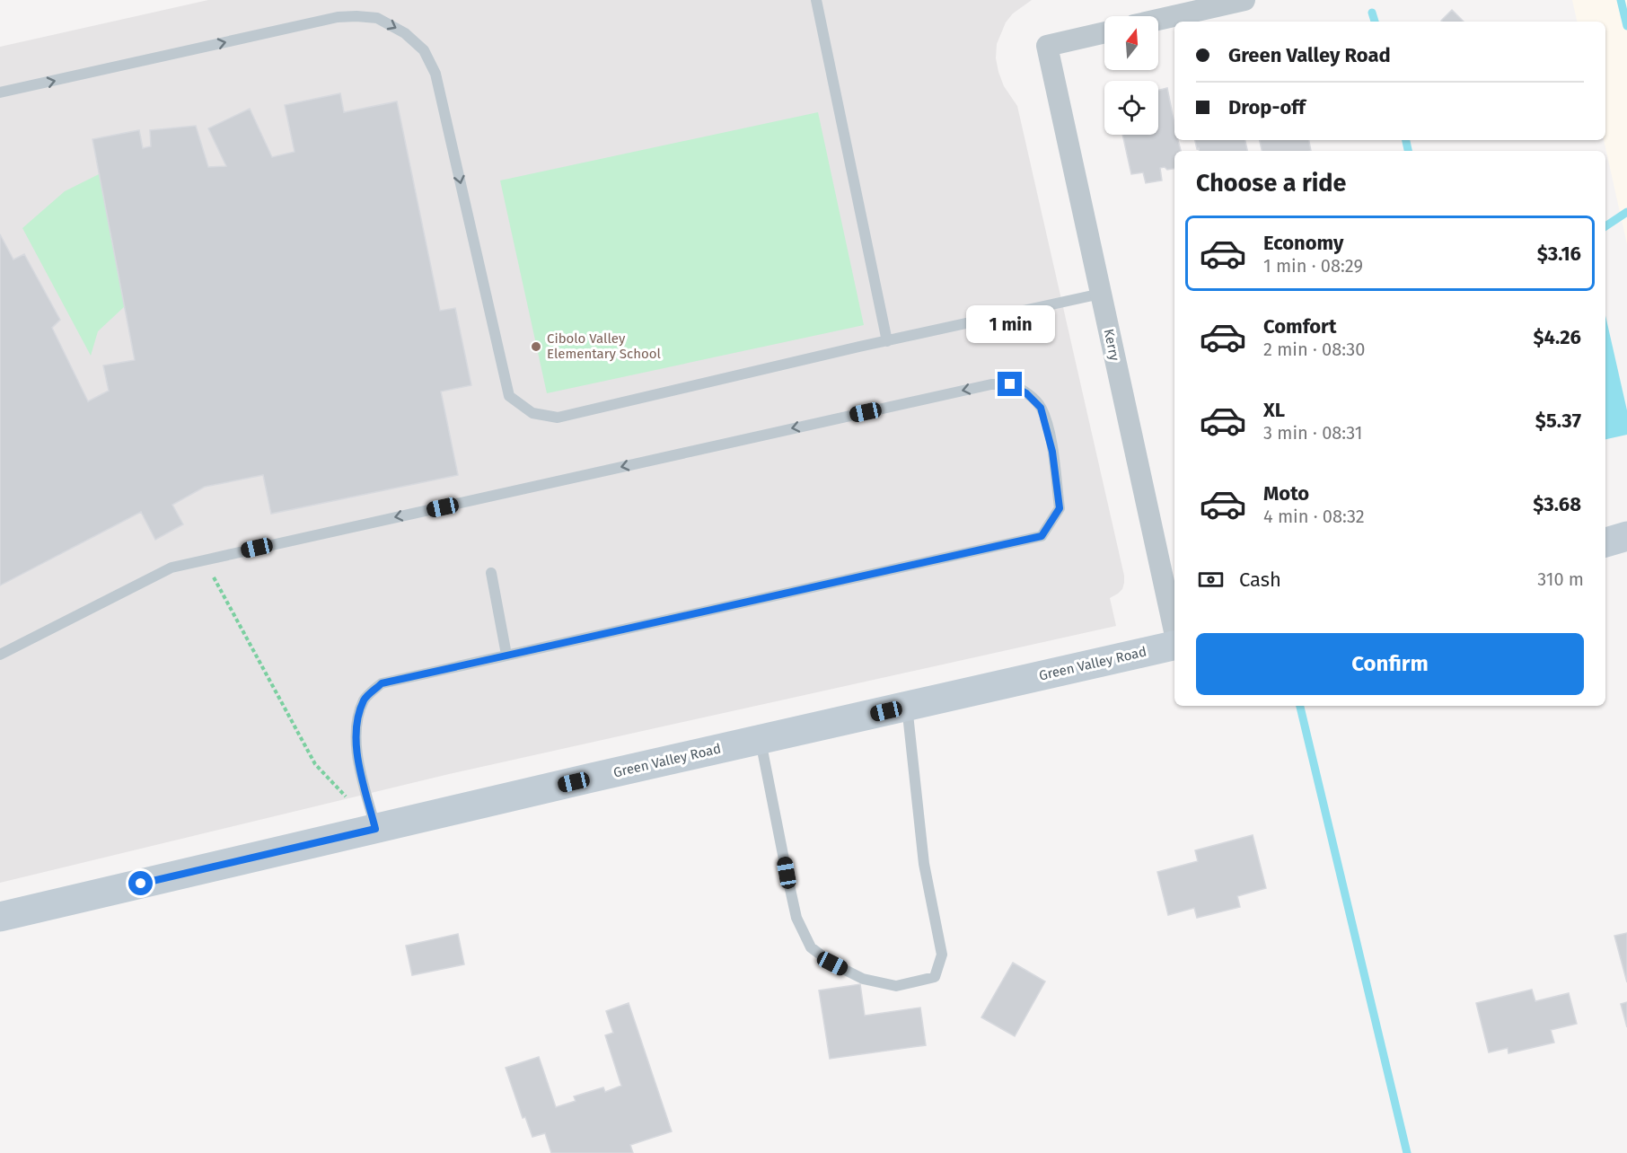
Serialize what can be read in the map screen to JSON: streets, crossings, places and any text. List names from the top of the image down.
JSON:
{
  "streets": {
    "street": ["Kerry", "Green Valley Road"]
  },
  "places": ["Cibolo Valley Elementary School"],
  "north": "top",
  "page": {
    "banner": ["Green Valley Road", "Drop-off"],
    "heading": "Choose a ride",
    "list": [
      {
        "name": "Economy",
        "note": "1 min · 08:29",
        "value": "$3.16"
      },
      {
        "name": "Comfort",
        "note": "2 min · 08:30",
        "value": "$4.26"
      },
      {
        "name": "XL",
        "note": "3 min · 08:31",
        "value": "$5.37"
      },
      {
        "name": "Moto",
        "note": "4 min · 08:32",
        "value": "$3.68"
      }
    ],
    "bubble": "1 min",
    "pay": ["Cash", "310 m"],
    "buttons": "Confirm"
  }
}
